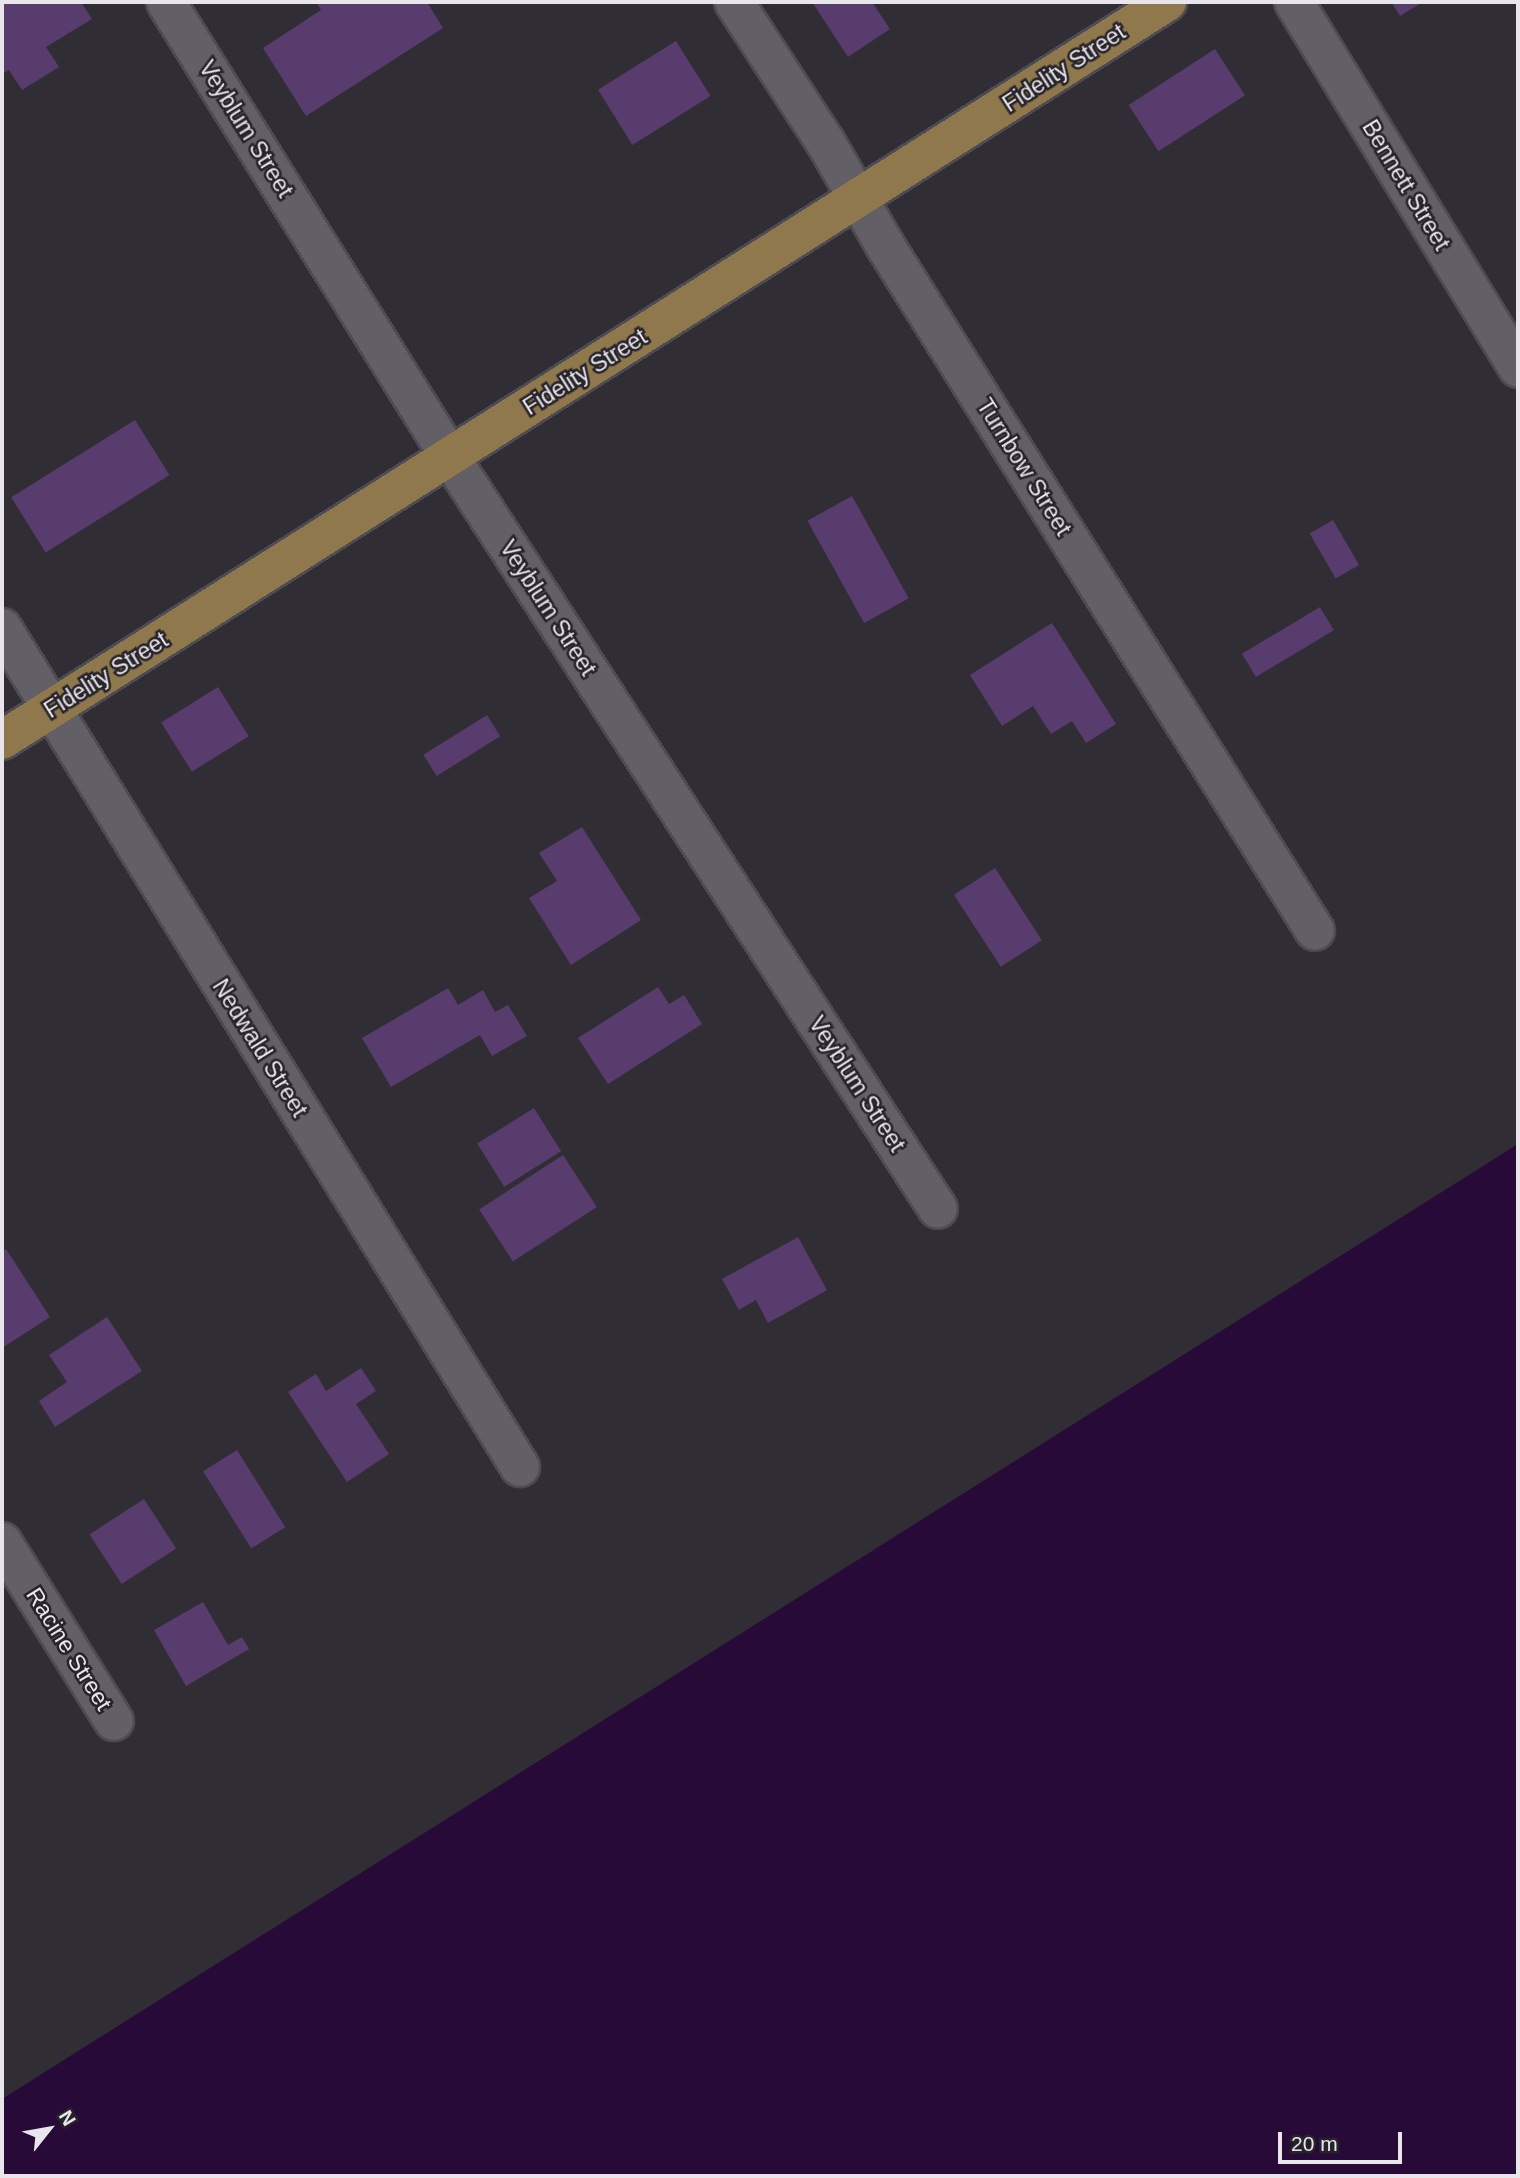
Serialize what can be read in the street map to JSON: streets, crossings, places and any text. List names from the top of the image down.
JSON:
{
  "streets": {
    "main road": ["Fidelity Street"],
    "street": [
      "Veyblum Street",
      "Bennett Street",
      "Turnbow Street",
      "Nedwald Street",
      "Racine Street"
    ]
  },
  "crossings": [
    ["Fidelity Street", "Veyblum Street"],
    ["Fidelity Street", "Turnbow Street"],
    ["Fidelity Street", "Nedwald Street"]
  ],
  "scale_bar": "20 m",
  "north": "top right"
}
